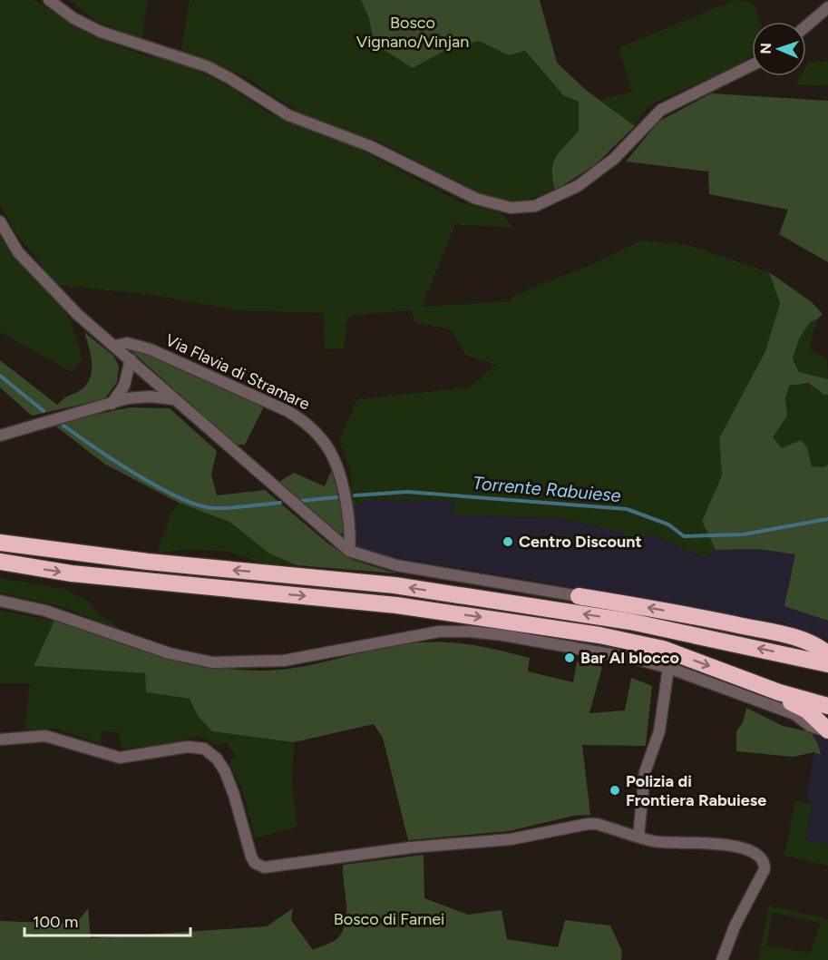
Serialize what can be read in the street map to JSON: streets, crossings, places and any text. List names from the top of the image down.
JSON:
{
  "streets": {
    "street": ["Via Flavia di Stramare"]
  },
  "water": ["Torrente Rabuiese"],
  "parks": ["Bosco Vignano/Vinjan", "Bosco di Farnei"],
  "places": ["Centro Discount", "Bar Al blocco", "Polizia di Frontiera Rabuiese"],
  "scale_bar": "100 m",
  "north": "left"
}
